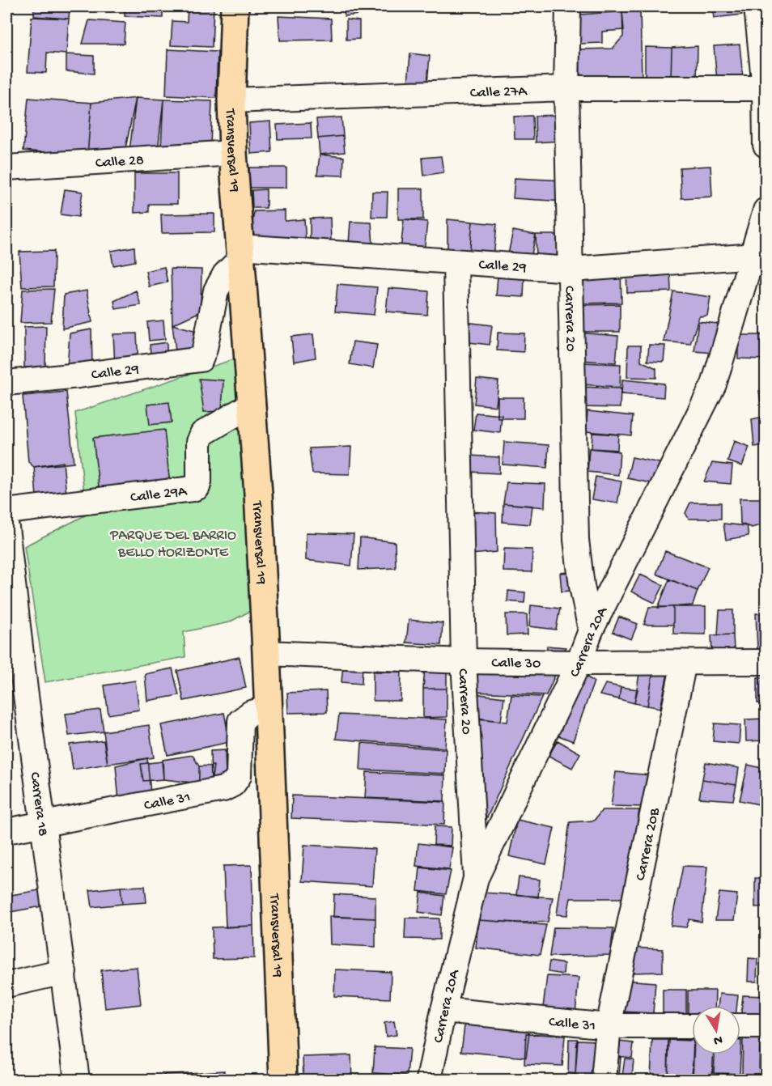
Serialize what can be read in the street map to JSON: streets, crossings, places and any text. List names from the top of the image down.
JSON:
{
  "streets": {
    "main road": ["Transversal 19"],
    "street": [
      "Calle 27A",
      "Calle 28",
      "Calle 29",
      "Carrera 20",
      "Calle 29A",
      "Carrera 20A",
      "Calle 30",
      "Calle 31",
      "Carrera 18",
      "Carrera 20B"
    ]
  },
  "crossings": [
    ["Calle 27A", "Transversal 19"],
    ["Calle 27A", "Carrera 20"],
    ["Transversal 19", "Calle 28"],
    ["Transversal 19", "Calle 29"],
    ["Transversal 19", "Calle 29A"],
    ["Transversal 19", "Calle 30"],
    ["Transversal 19", "Calle 31"],
    ["Calle 29", "Carrera 20"],
    ["Calle 29", "Carrera 20A"],
    ["Carrera 20", "Carrera 20A"],
    ["Carrera 20", "Calle 30"],
    ["Carrera 20A", "Calle 30"],
    ["Carrera 20A", "Calle 31"],
    ["Calle 30", "Carrera 20B"],
    ["Calle 31", "Carrera 18"],
    ["Calle 31", "Carrera 20B"]
  ],
  "parks": ["PARQUE DEL BARRIO BELLO HORIZONTE"],
  "north": "bottom"
}
